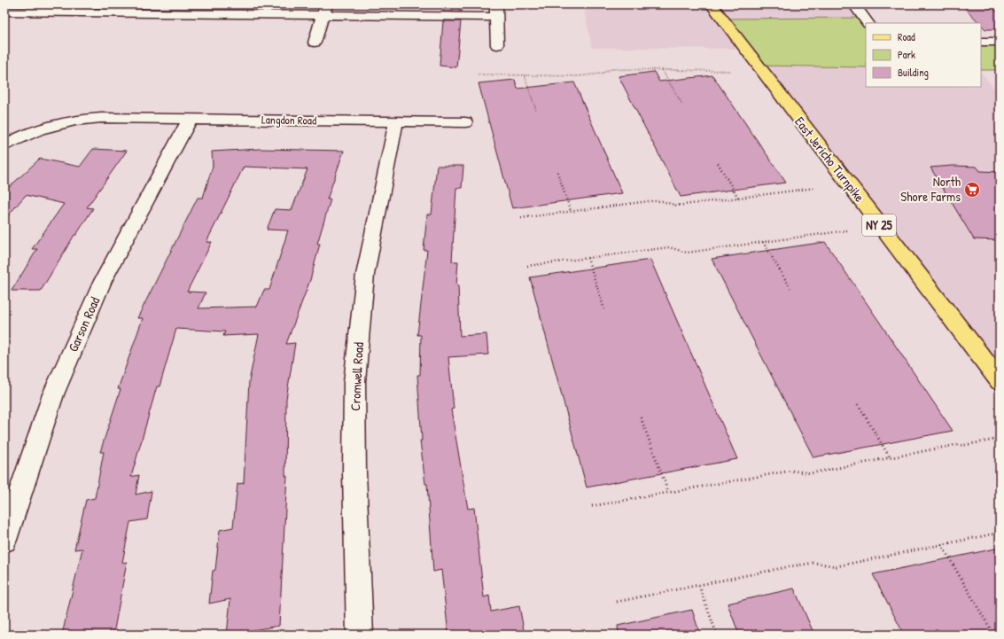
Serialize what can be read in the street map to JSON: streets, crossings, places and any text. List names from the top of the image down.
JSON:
{
  "streets": {
    "main road": ["East Jericho Turnpike", "NY 25"],
    "street": ["Langdon Road", "Garson Road", "Cromwell Road"]
  },
  "crossings": [
    ["Langdon Road", "Garson Road"],
    ["Langdon Road", "Cromwell Road"]
  ],
  "places": {
    "supermarket": ["North Shore Farms"]
  },
  "legend": ["Road", "Park", "Building"]
}
